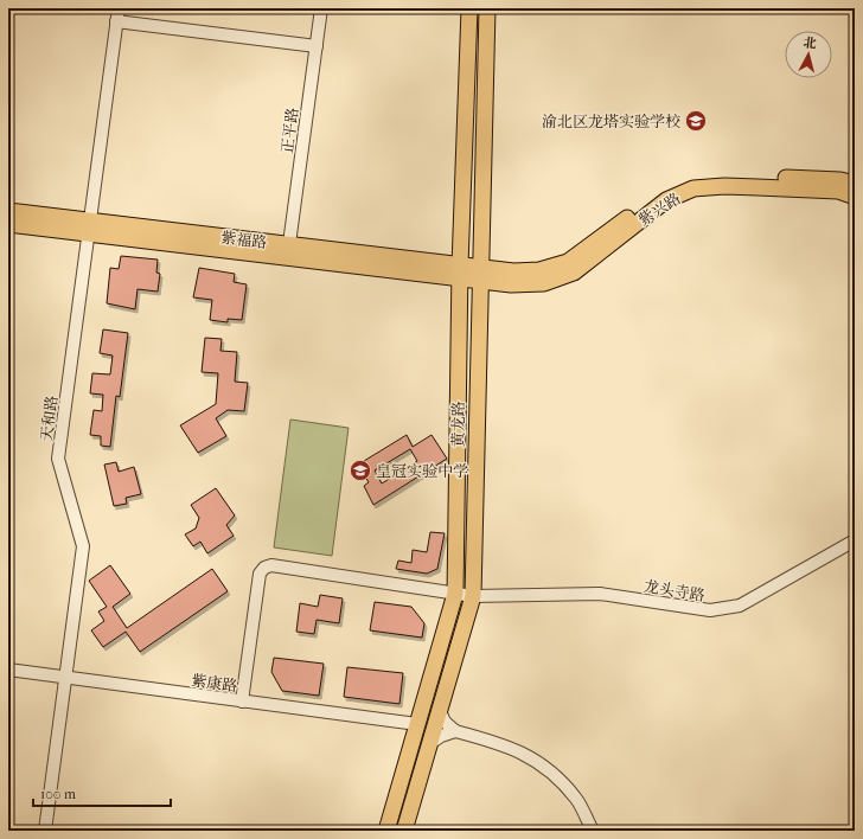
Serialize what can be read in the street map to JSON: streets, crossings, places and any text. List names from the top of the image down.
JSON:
{
  "streets": {
    "main road": ["紫兴路", "紫福路", "黄龙路"],
    "street": [
      "正平路",
      "天和路",
      "龙头寺路",
      "紫康路"
    ]
  },
  "crossings": [
    ["正平路", "紫福路"],
    ["紫兴路", "紫福路"],
    ["紫兴路", "黄龙路"],
    ["紫福路", "天和路"],
    ["紫福路", "黄龙路"],
    ["天和路", "紫康路"],
    ["黄龙路", "龙头寺路"],
    ["黄龙路", "紫康路"],
    ["龙头寺路", "紫康路"]
  ],
  "places": {
    "school or university": ["渝北区龙塔实验学校", "皇冠实验中学"]
  },
  "scale_bar": "100 m",
  "north": "top"
}
